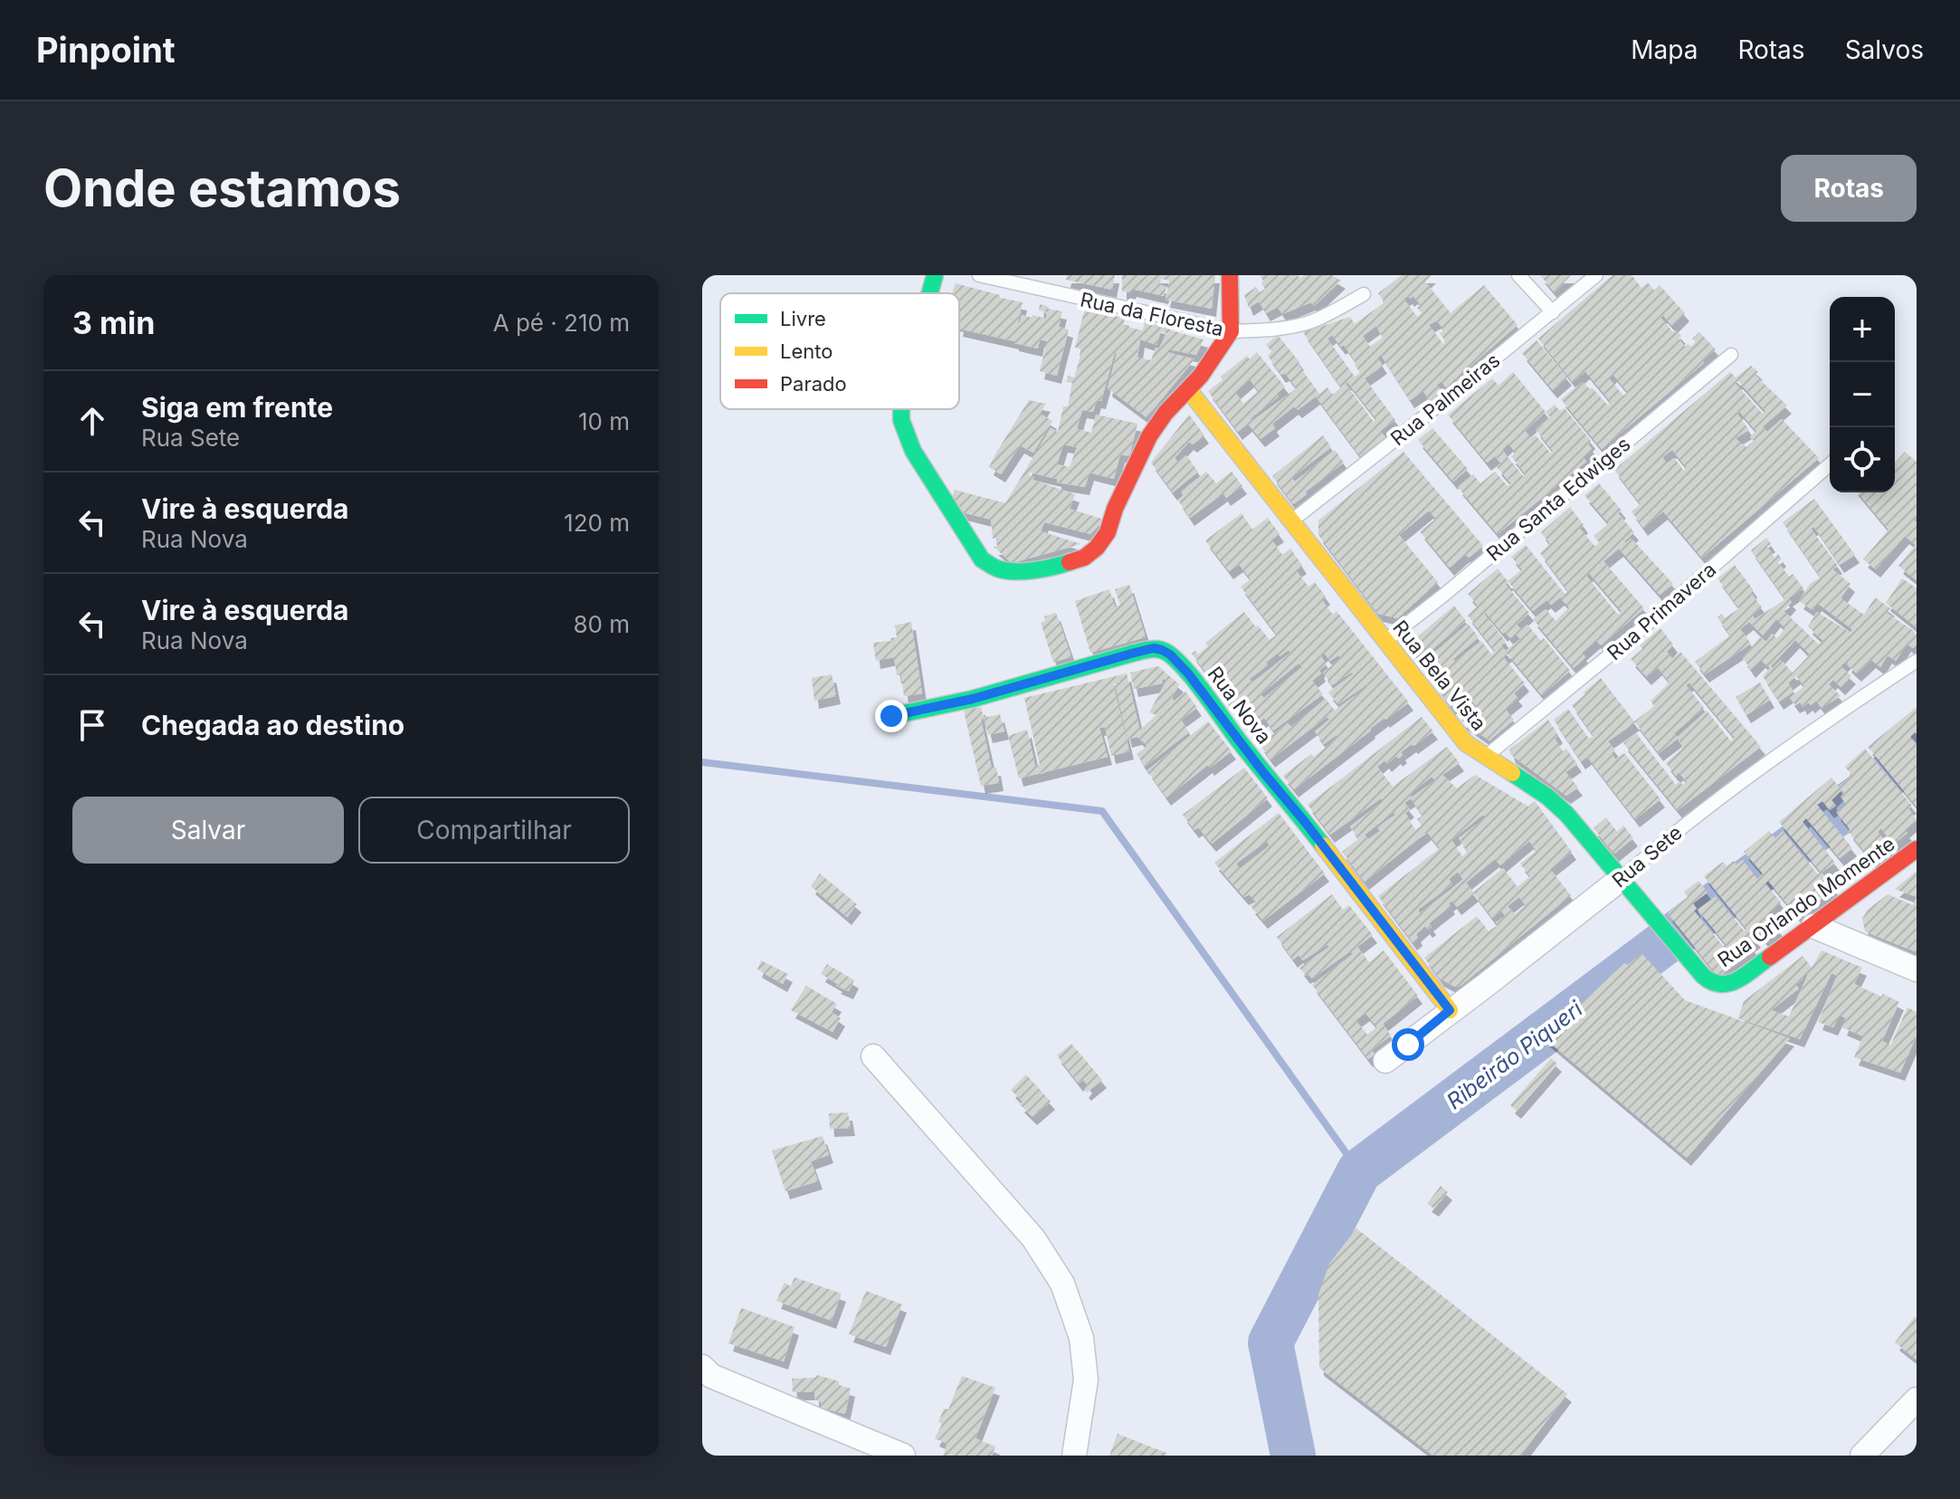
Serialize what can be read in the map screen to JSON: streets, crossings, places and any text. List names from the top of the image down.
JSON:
{
  "streets": {
    "street": [
      "Rua Bela Vista",
      "Rua Nova",
      "Rua Sete",
      "Rua Orlando Momente"
    ],
    "lane": [
      "Rua da Floresta",
      "Rua Palmeiras",
      "Rua Santa Edwiges",
      "Rua Primavera"
    ]
  },
  "crossings": [
    ["Rua Palmeiras", "Rua Bela Vista"],
    ["Rua Santa Edwiges", "Rua Bela Vista"],
    ["Rua Primavera", "Rua Bela Vista"],
    ["Rua Bela Vista", "Rua Sete"],
    ["Rua Bela Vista", "Rua Orlando Momente"],
    ["Rua Nova", "Rua Sete"]
  ],
  "water": ["Ribeirão Piqueri"],
  "legend": ["Livre", "Lento", "Parado"],
  "page": {
    "header": "Pinpoint",
    "nav": ["Mapa", "Rotas", "Salvos"],
    "buttons": [
      "Rotas",
      ["Salvar", "Compartilhar"]
    ],
    "title": "Onde estamos",
    "heading": ["3 min", "A pé · 210 m"],
    "map_buttons": ["+", "−"],
    "list": [
      ["Siga em frente", "Rua Sete", "10 m"],
      ["Vire à esquerda", "Rua Nova", "120 m"],
      ["Vire à esquerda", "Rua Nova", "80 m"],
      "Chegada ao destino"
    ]
  }
}
